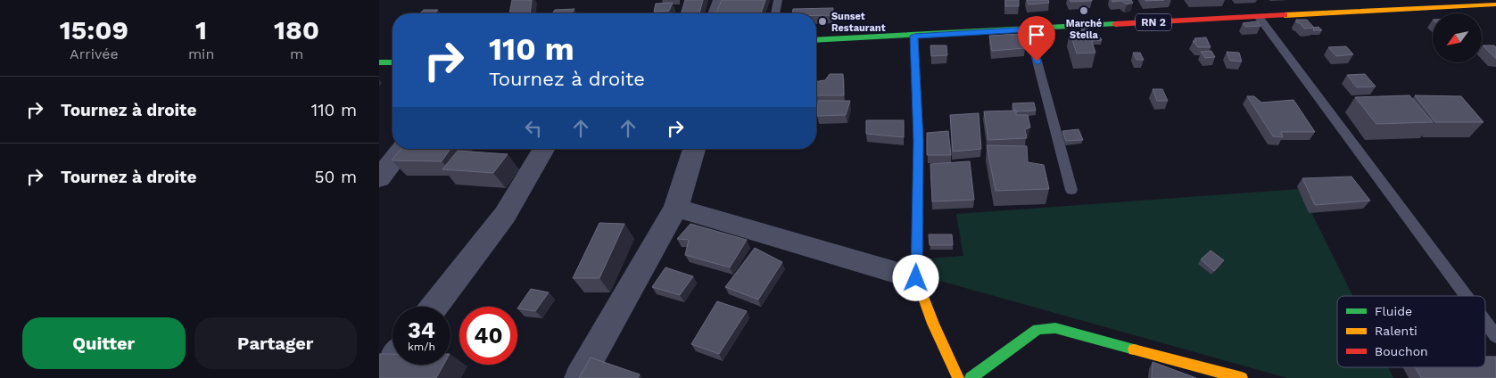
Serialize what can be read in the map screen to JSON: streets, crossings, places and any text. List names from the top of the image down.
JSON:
{
  "streets": {
    "main road": ["RN 2"]
  },
  "places": ["Marché Stella", "Sunset Restaurant"],
  "legend": ["Fluide", "Ralenti", "Bouchon"],
  "north": "bottom left",
  "page": {
    "eta": [
      "15:09",
      "Arrivée",
      "1",
      "min",
      "180",
      "m"
    ],
    "turn": ["110 m", "Tournez à droite"],
    "list": [
      {
        "name": "Tournez à droite",
        "value": "110 m"
      },
      {
        "name": "Tournez à droite",
        "value": "50 m"
      }
    ],
    "speed": "34 km/h",
    "limit": "40",
    "buttons": ["Quitter", "Partager"]
  }
}
